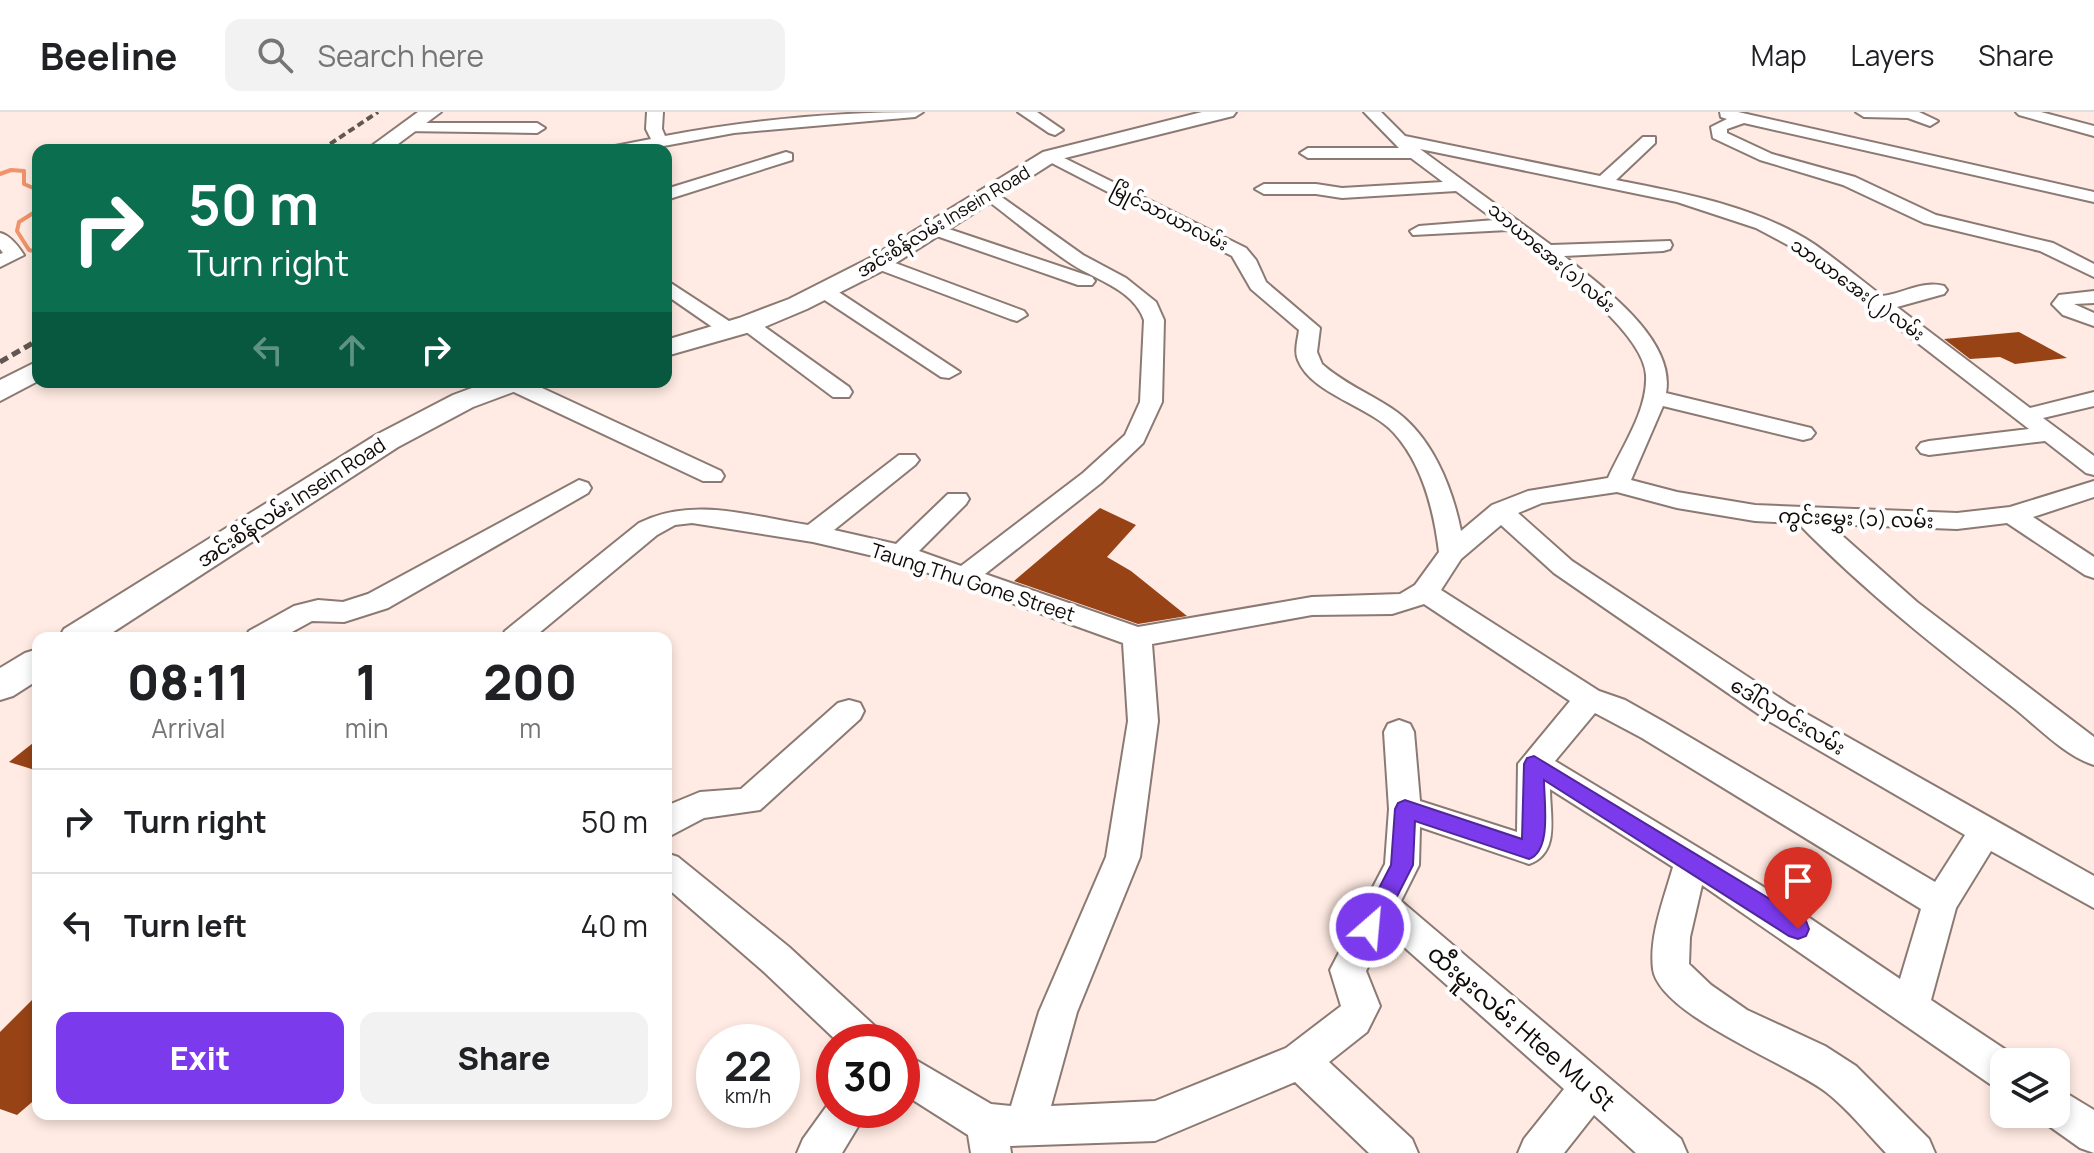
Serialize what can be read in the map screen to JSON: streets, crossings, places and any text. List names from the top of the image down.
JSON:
{
  "streets": {
    "main road": ["အင်းစိန်လမ်း Insein Road"],
    "street": [
      "မြိုင်သာယာလမ်း",
      "သာယာအေး(၁)လမ်း",
      "သာယာအေး(၂)လမ်း",
      "ကွင်းမွှေး (၁) လမ်း",
      "Taung Thu Gone Street",
      "ဒေါ်လှဝင်းလမ်း",
      "ထီးမူးလမ်း Htee Mu St"
    ]
  },
  "crossings": [
    ["မြိုင်သာယာလမ်း", "အင်းစိန်လမ်း Insein Road"],
    ["သာယာအေး(၁)လမ်း", "သာယာအေး(၂)လမ်း"],
    ["သာယာအေး(၁)လမ်း", "ကွင်းမွှေး (၁) လမ်း"]
  ],
  "page": {
    "header": "Beeline",
    "search": "Search here",
    "nav": ["Map", "Layers", "Share"],
    "turn": ["50 m", "Turn right"],
    "eta": [
      "08:11",
      "Arrival",
      "1",
      "min",
      "200",
      "m"
    ],
    "list": [
      {
        "name": "Turn right",
        "value": "50 m"
      },
      {
        "name": "Turn left",
        "value": "40 m"
      }
    ],
    "buttons": ["Exit", "Share"],
    "speed": "22 km/h",
    "limit": "30"
  }
}
